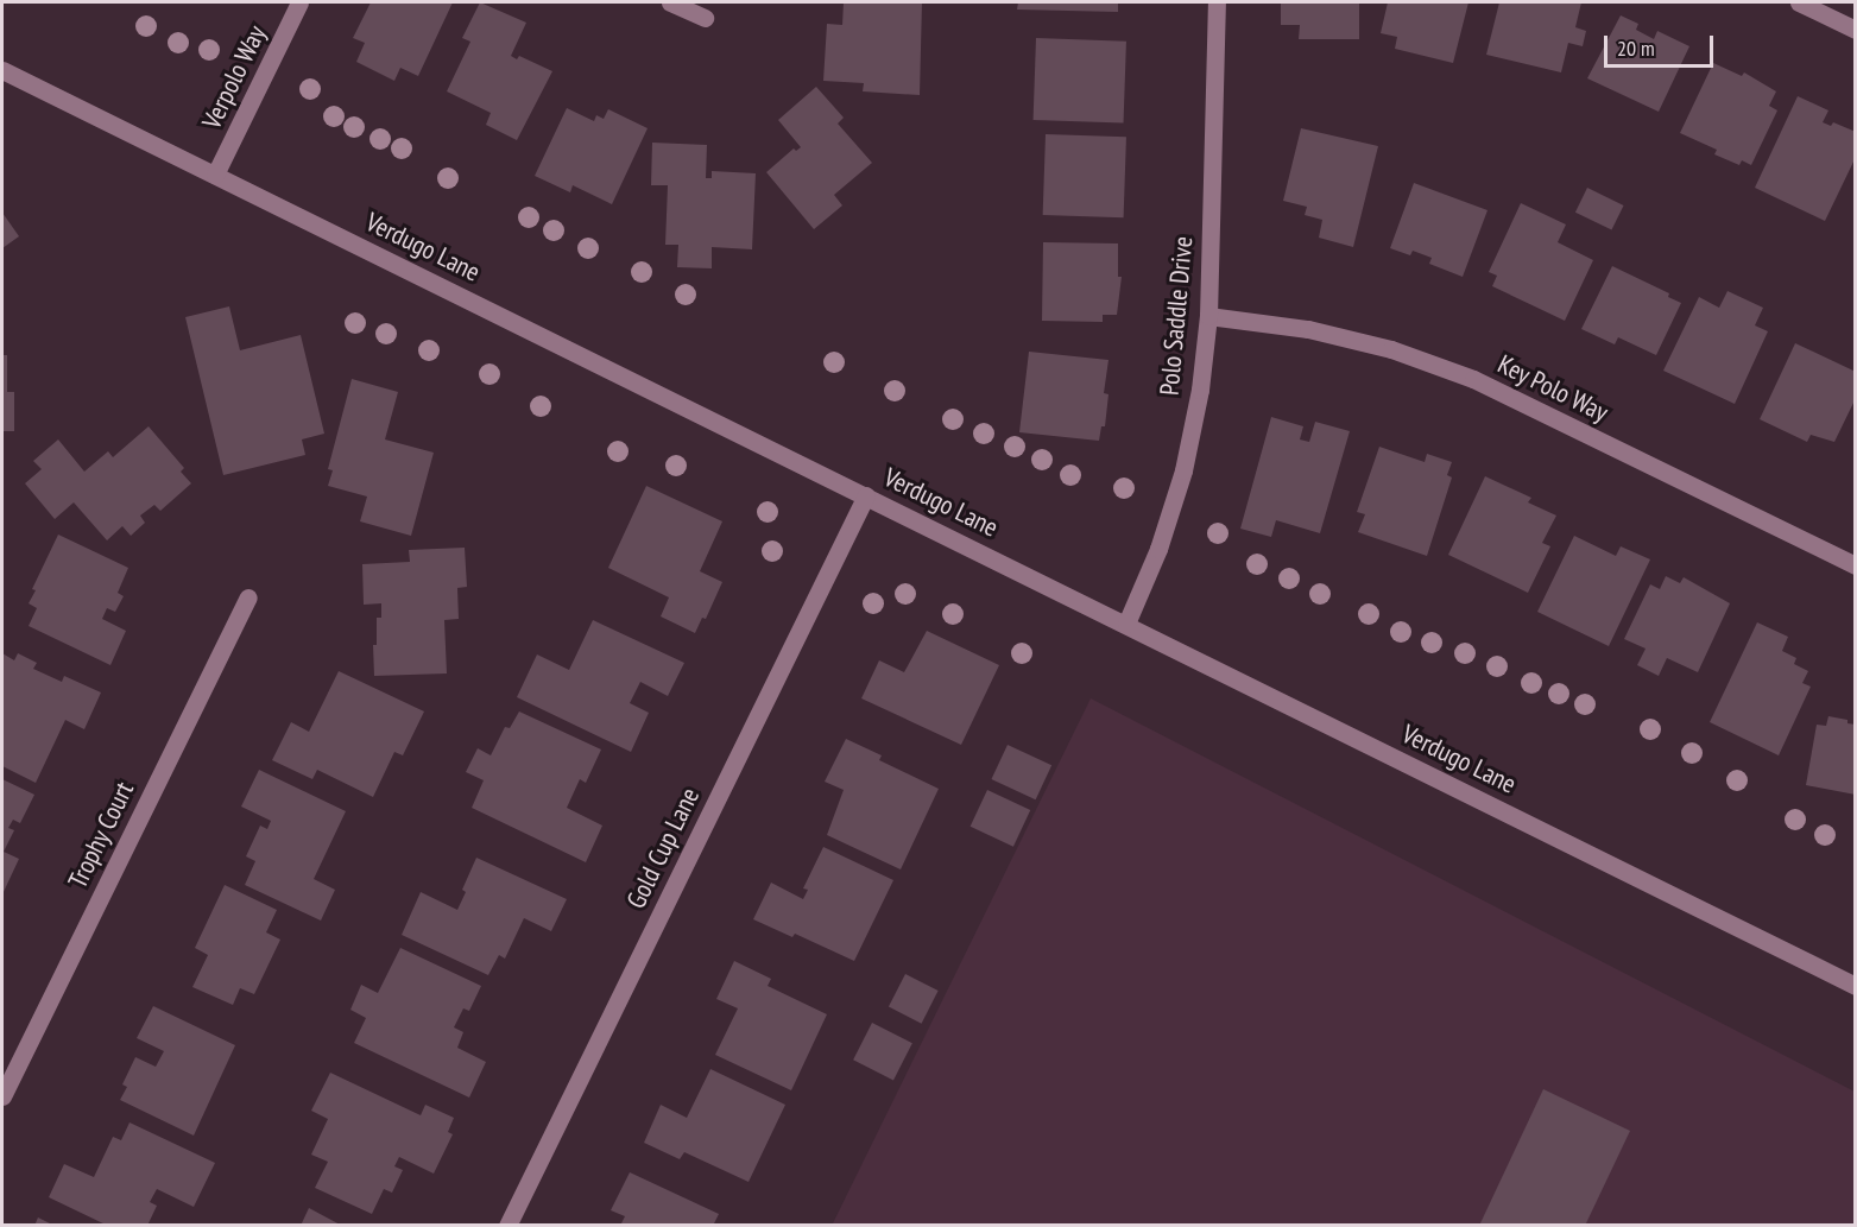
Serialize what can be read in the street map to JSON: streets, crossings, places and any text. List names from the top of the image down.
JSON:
{
  "streets": {
    "street": [
      "Verpolo Way",
      "Verdugo Lane",
      "Polo Saddle Drive",
      "Key Polo Way",
      "Trophy Court",
      "Gold Cup Lane"
    ]
  },
  "crossings": [
    ["Verpolo Way", "Verdugo Lane"],
    ["Verdugo Lane", "Polo Saddle Drive"],
    ["Verdugo Lane", "Gold Cup Lane"],
    ["Polo Saddle Drive", "Key Polo Way"]
  ],
  "scale_bar": "20 m"
}
